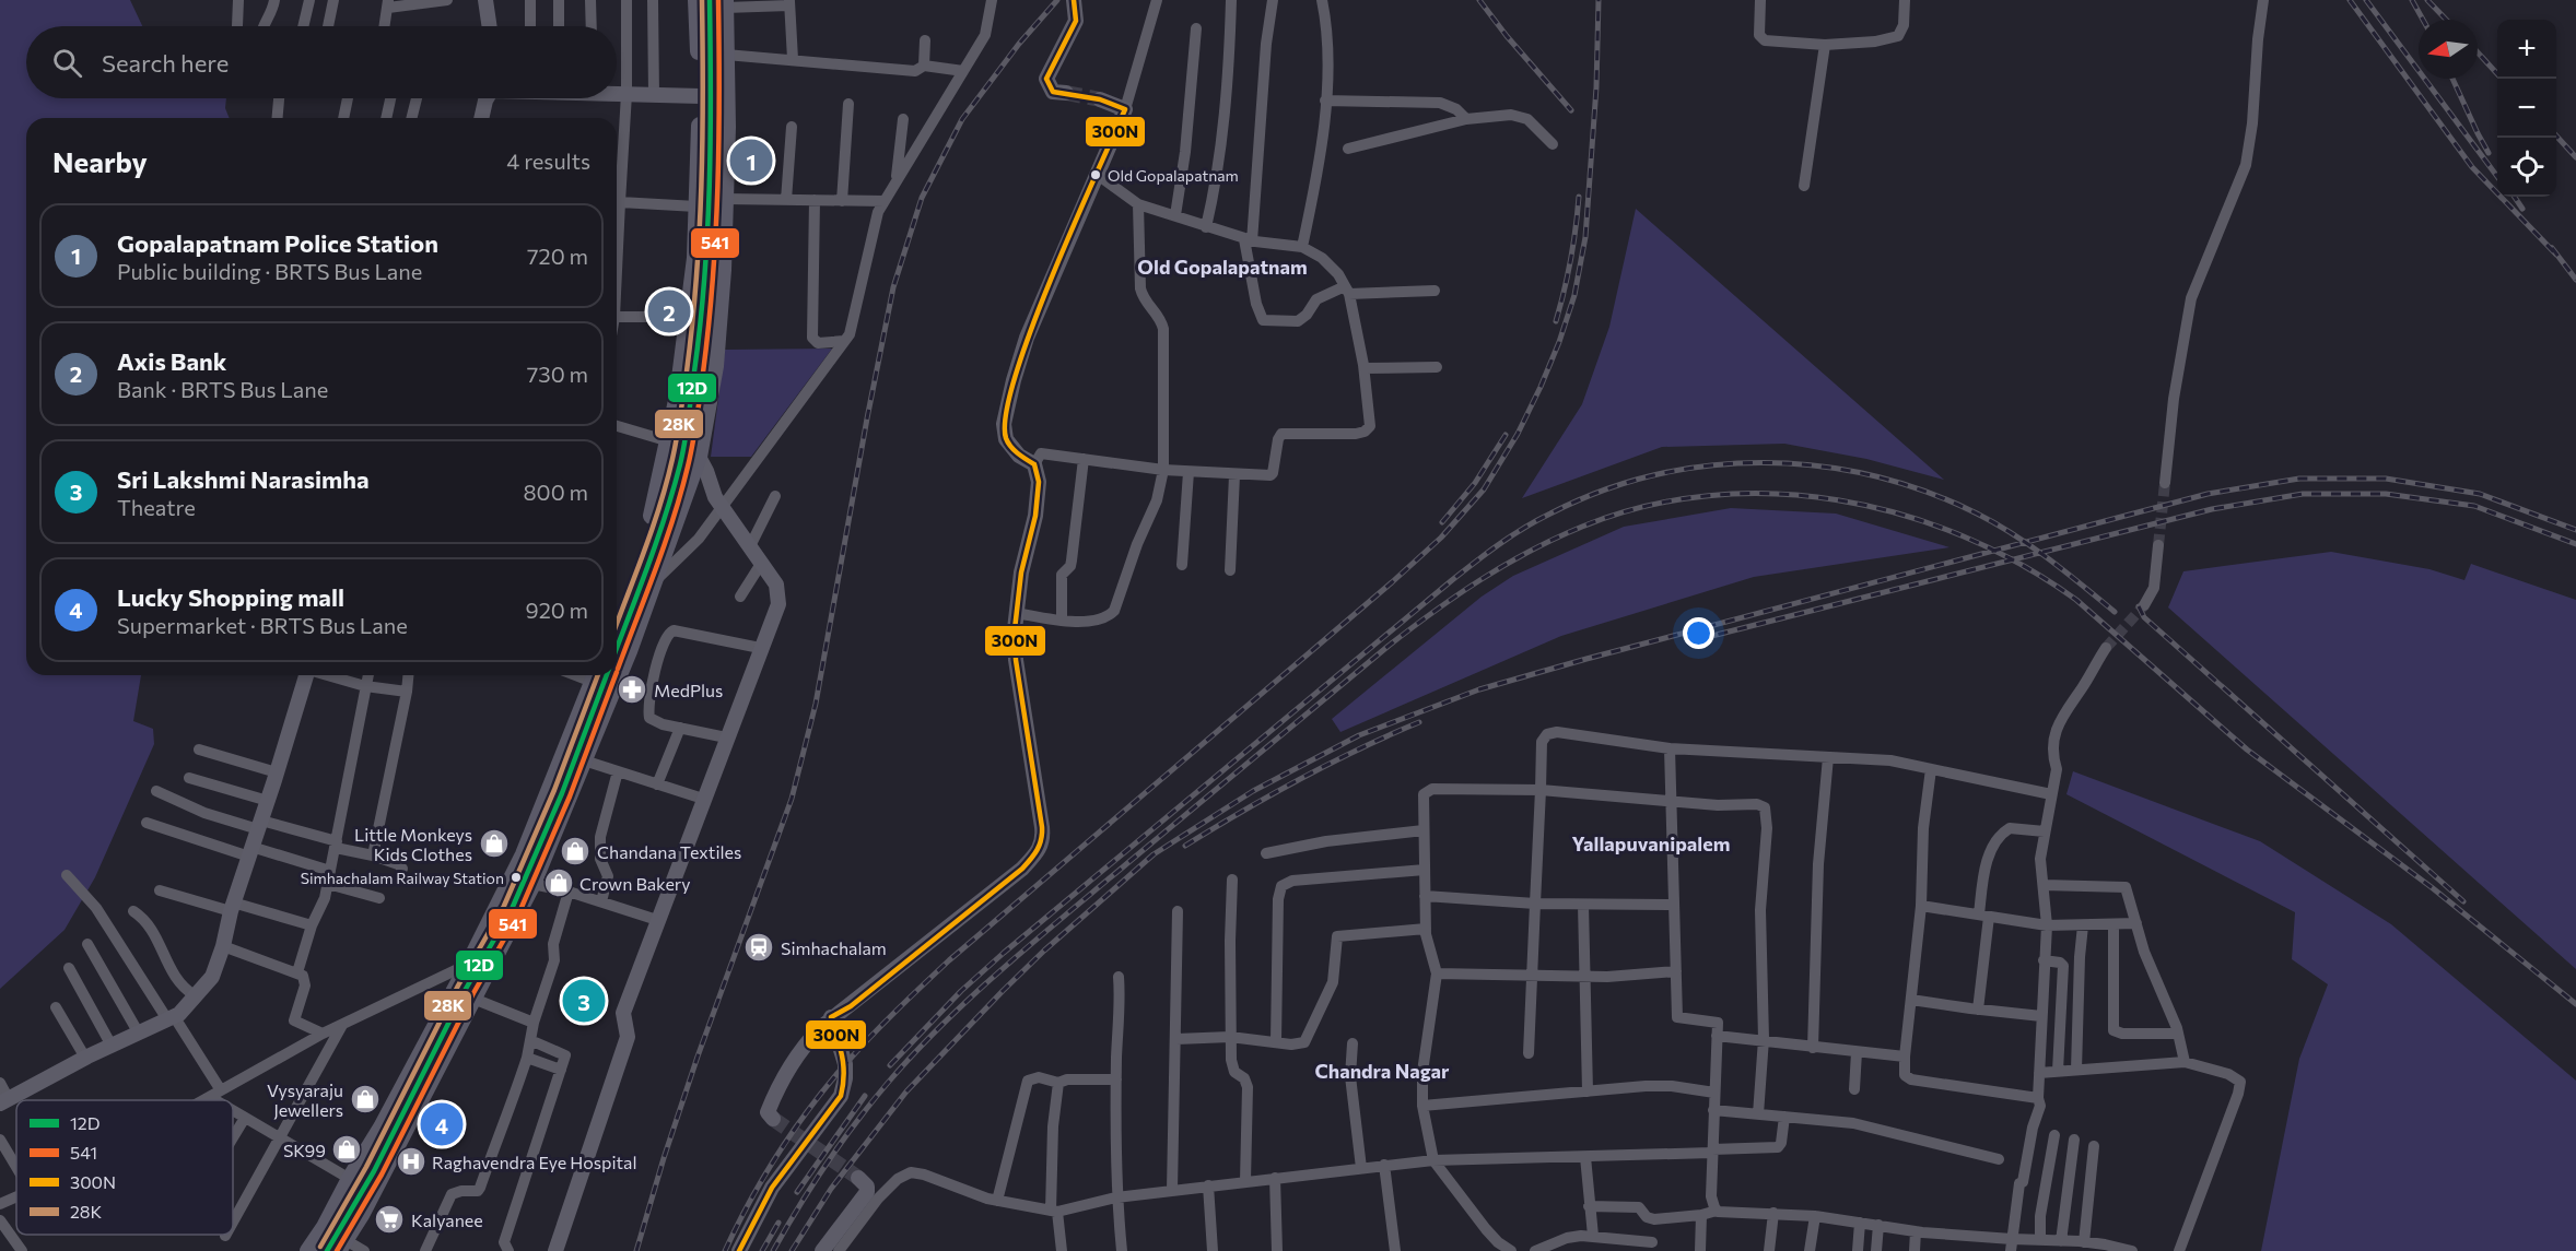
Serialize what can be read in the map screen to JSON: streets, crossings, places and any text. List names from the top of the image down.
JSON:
{
  "districts": ["Old Gopalapatnam", "Yallapuvanipalem", "Chandra Nagar"],
  "places": {
    "other": ["Old Gopalapatnam", "Simhachalam Railway Station"],
    "pharmacy": ["MedPlus"],
    "shop": [
      "Little Monkeys Kids Clothes",
      "Chandana Textiles",
      "Crown Bakery",
      "Vysyaraju Jewellers",
      "SK99"
    ],
    "station": ["Simhachalam"],
    "hospital": ["Raghavendra Eye Hospital"],
    "supermarket": ["Kalyanee"]
  },
  "lines": [
    "transit line 12D",
    "transit line 541",
    "transit line 300N",
    "transit line 28K"
  ],
  "legend": [
    "12D",
    "541",
    "300N",
    "28K"
  ],
  "north": "left",
  "page": {
    "map_buttons": ["+", "−"],
    "search": "Search here",
    "heading": ["Nearby", "4 results"],
    "pins": [
      "1",
      "2",
      "3",
      "4"
    ],
    "list": [
      {
        "mark": "1",
        "name": "Gopalapatnam Police Station",
        "note": "Public building · BRTS Bus Lane",
        "value": "720 m"
      },
      {
        "mark": "2",
        "name": "Axis Bank",
        "note": "Bank · BRTS Bus Lane",
        "value": "730 m"
      },
      {
        "mark": "3",
        "name": "Sri Lakshmi Narasimha",
        "note": "Theatre",
        "value": "800 m"
      },
      {
        "mark": "4",
        "name": "Lucky Shopping mall",
        "note": "Supermarket · BRTS Bus Lane",
        "value": "920 m"
      }
    ]
  }
}
